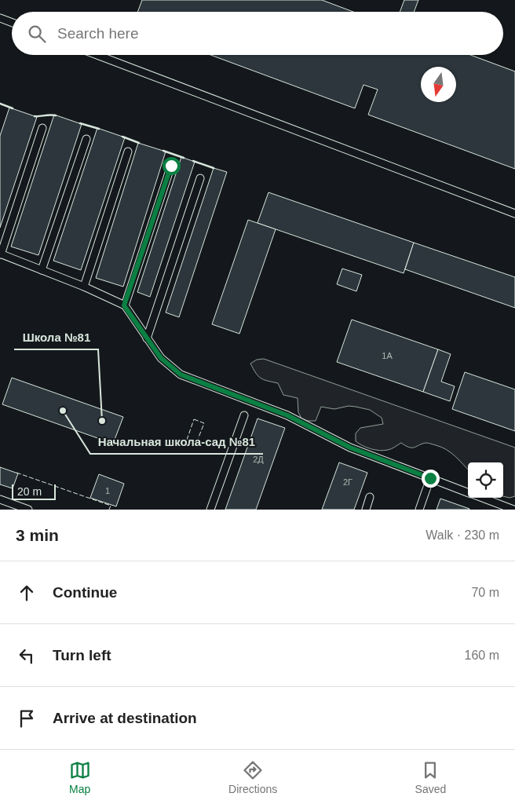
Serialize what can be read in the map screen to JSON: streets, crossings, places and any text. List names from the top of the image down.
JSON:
{
  "places": ["Начальная школа-сад №81", "Школа №81"],
  "house_numbers": [
    "1А",
    "2Д",
    "2Г",
    "1"
  ],
  "scale_bar": "20 m",
  "north": "bottom",
  "page": {
    "search": "Search here",
    "scale": "20 m",
    "heading": ["3 min", "Walk · 230 m"],
    "list": [
      ["Continue", "70 m"],
      ["Turn left", "160 m"],
      "Arrive at destination"
    ],
    "nav": ["Map", "Directions", "Saved"]
  }
}
